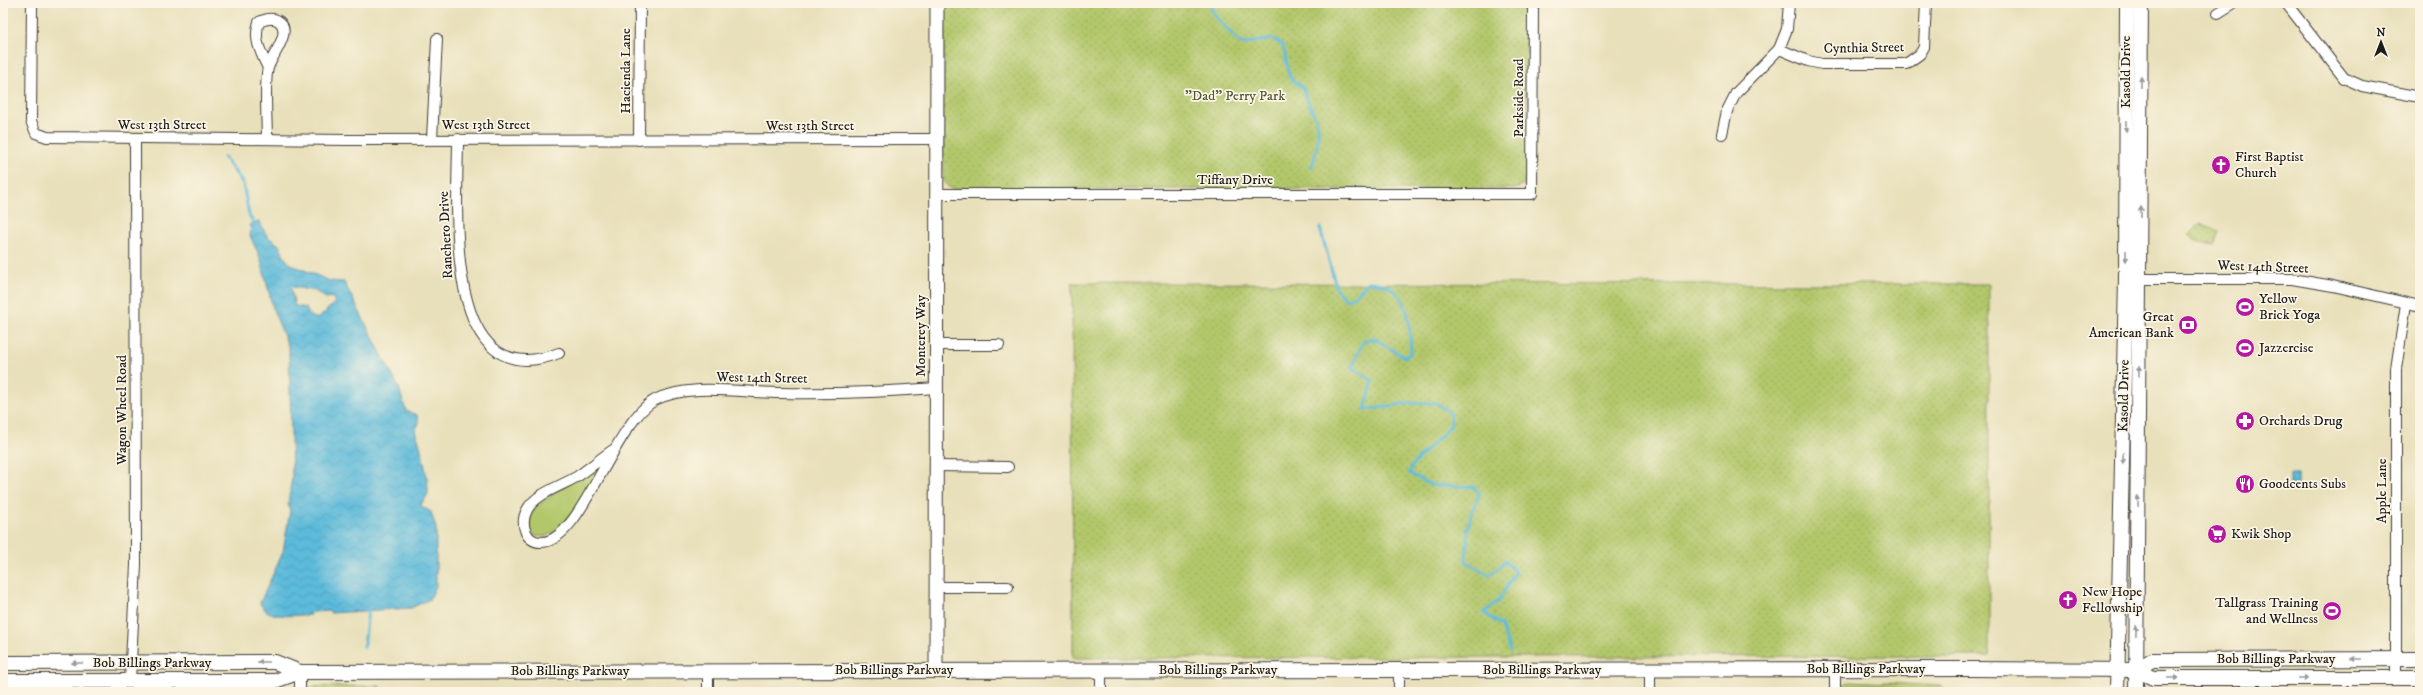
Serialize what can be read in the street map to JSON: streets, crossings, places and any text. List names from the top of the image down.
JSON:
{
  "streets": {
    "main road": ["Kasold Drive", "Bob Billings Parkway"],
    "street": [
      "Cynthia Street",
      "Hacienda Lane",
      "Parkside Road",
      "West 13th Street",
      "Tiffany Drive",
      "Ranchero Drive",
      "West 14th Street",
      "Monterey Way",
      "Wagon Wheel Road",
      "Apple Lane"
    ]
  },
  "crossings": [
    ["Hacienda Lane", "West 13th Street"],
    ["Kasold Drive", "West 14th Street"],
    ["Kasold Drive", "Bob Billings Parkway"],
    ["Parkside Road", "Tiffany Drive"],
    ["West 13th Street", "Ranchero Drive"],
    ["West 13th Street", "Monterey Way"],
    ["West 13th Street", "Wagon Wheel Road"],
    ["Tiffany Drive", "Monterey Way"],
    ["West 14th Street", "Monterey Way"],
    ["West 14th Street", "Apple Lane"],
    ["Monterey Way", "Bob Billings Parkway"],
    ["Wagon Wheel Road", "Bob Billings Parkway"],
    ["Apple Lane", "Bob Billings Parkway"]
  ],
  "parks": ["\"Dad\" Perry Park"],
  "places": {
    "church": ["First Baptist Church", "New Hope Fellowship"],
    "sports": ["Yellow Brick Yoga", "Jazzercise", "Tallgrass Training and Wellness"],
    "bank": ["Great American Bank"],
    "pharmacy": ["Orchards Drug"],
    "restaurant": ["Goodcents Subs"],
    "supermarket": ["Kwik Shop"]
  },
  "north": "top"
}
